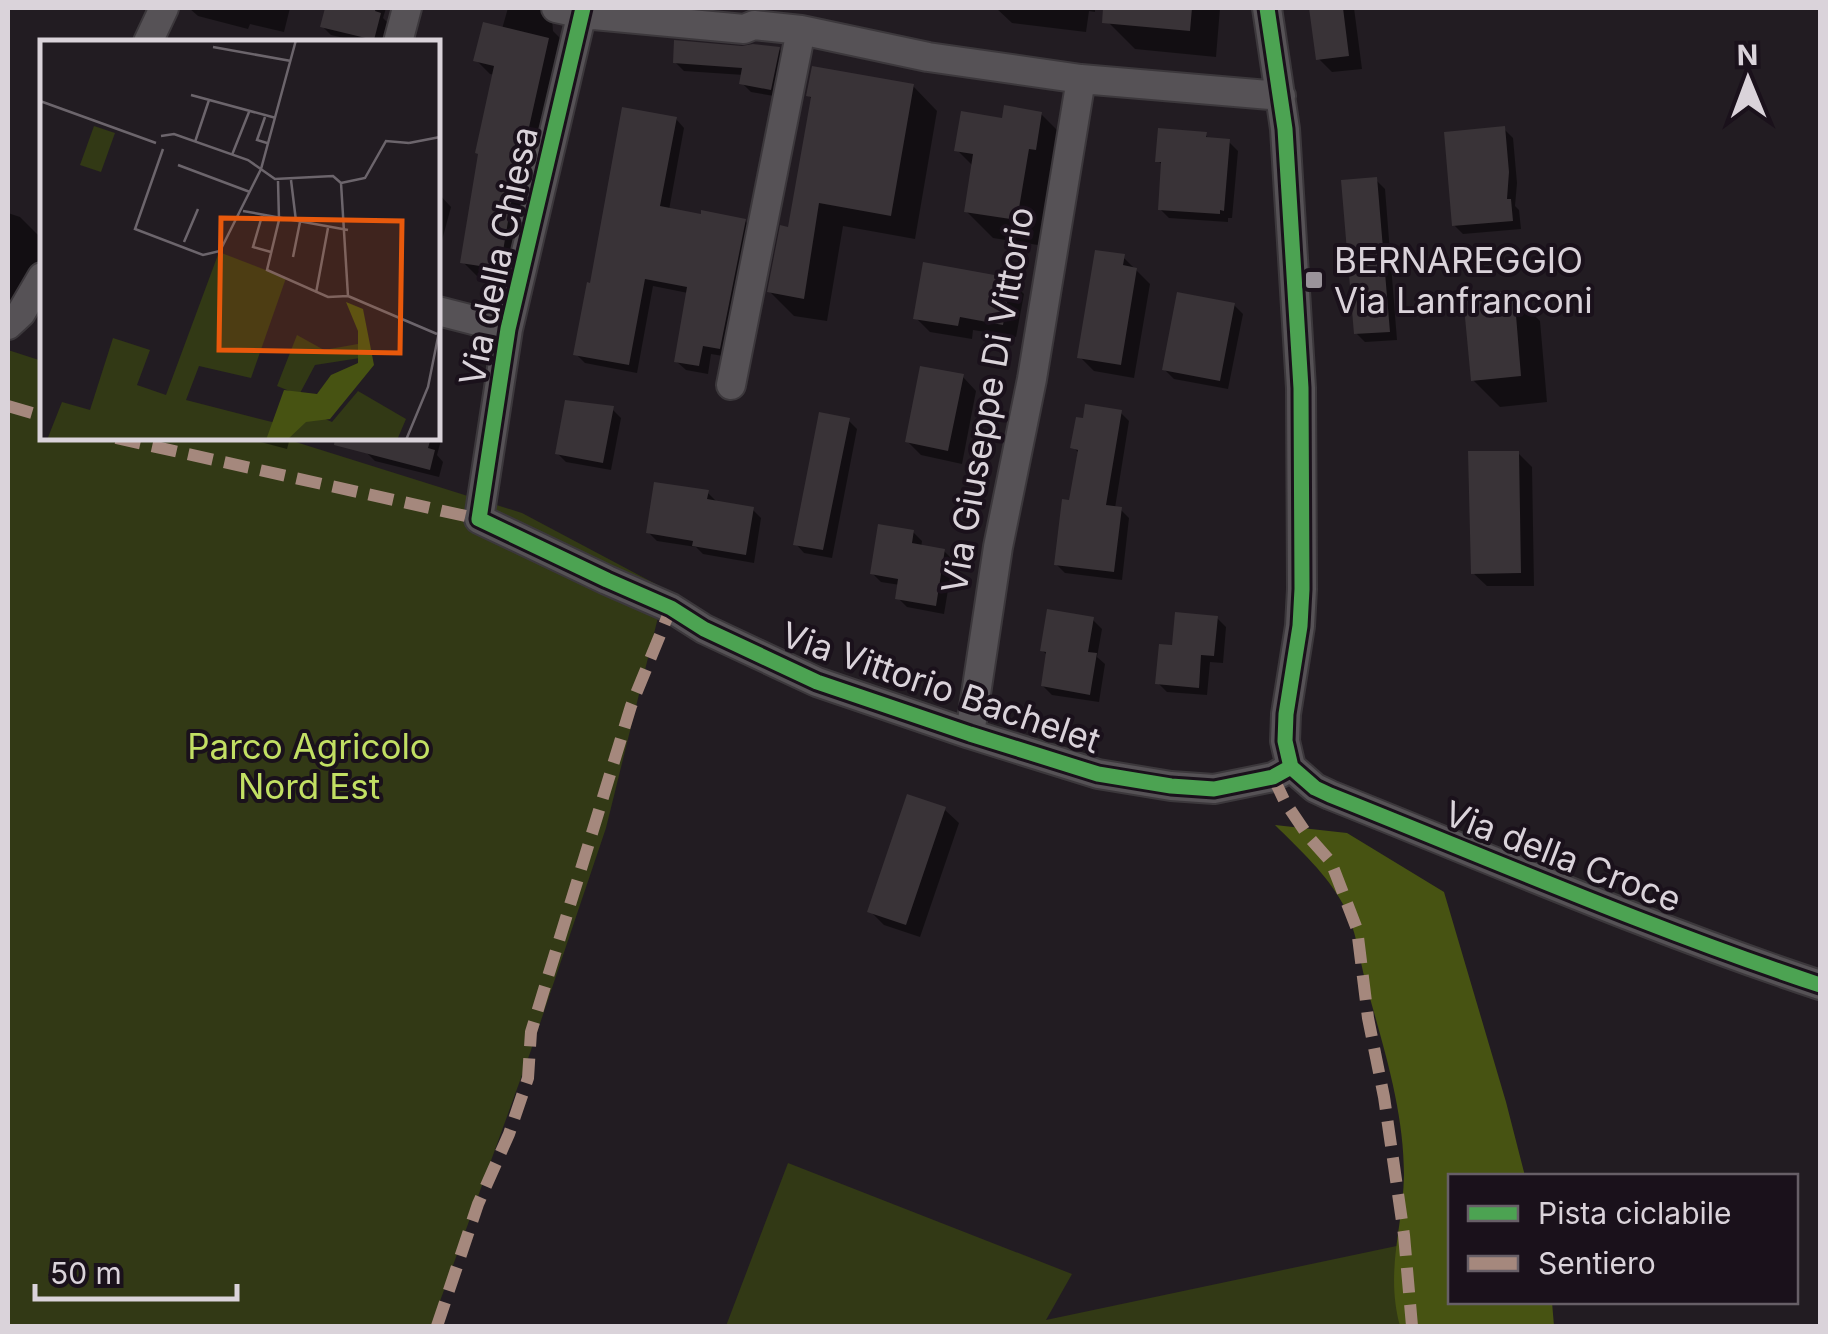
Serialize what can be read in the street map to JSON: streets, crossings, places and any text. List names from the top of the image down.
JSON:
{
  "streets": {
    "street": [
      "Via della Chiesa",
      "Via Giuseppe Di Vittorio",
      "Via Vittorio Bachelet",
      "Via della Croce"
    ]
  },
  "crossings": [
    ["Via della Chiesa", "Via Vittorio Bachelet"],
    ["Via Giuseppe Di Vittorio", "Via Vittorio Bachelet"],
    ["Via Vittorio Bachelet", "Via della Croce"]
  ],
  "parks": ["Parco Agricolo Nord Est"],
  "places": {
    "transit": ["BERNAREGGIO Via Lanfranconi"]
  },
  "legend": ["Pista ciclabile", "Sentiero"],
  "scale_bar": "50 m",
  "north": "top"
}
